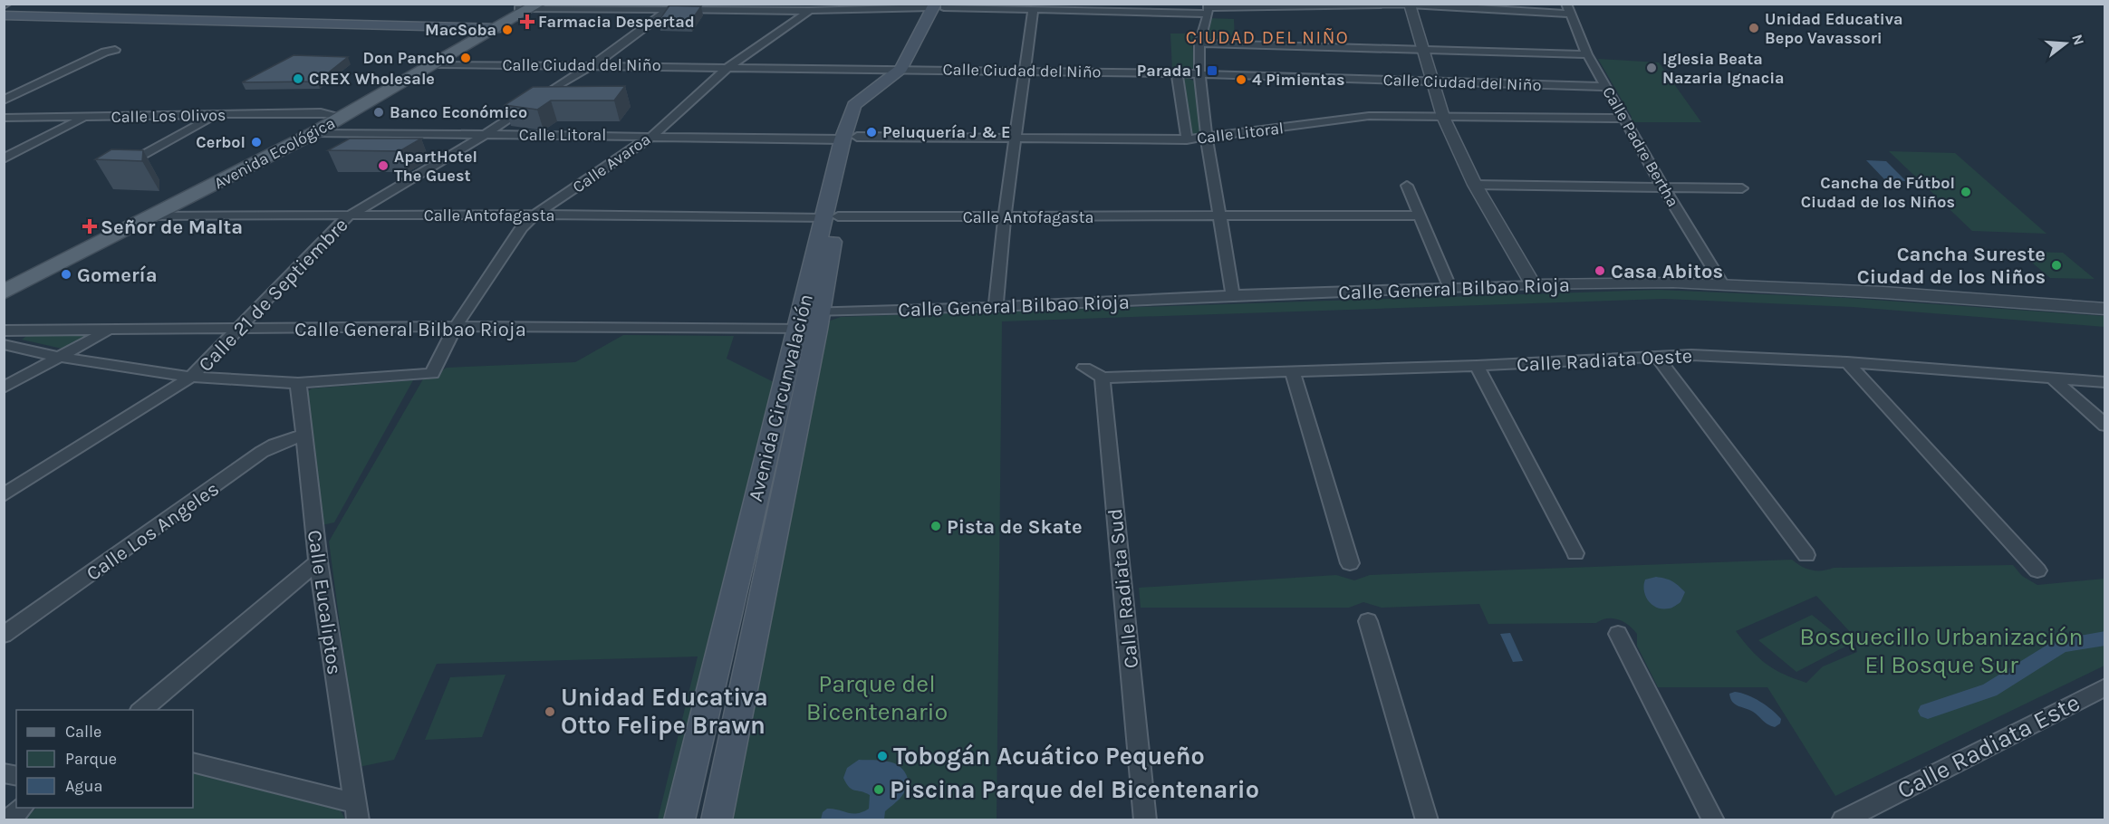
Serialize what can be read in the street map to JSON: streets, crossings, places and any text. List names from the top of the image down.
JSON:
{
  "streets": {
    "main road": ["Avenida Ecológica", "Avenida Circunvalación"],
    "street": [
      "Calle Ciudad del Niño",
      "Calle Los Olivos",
      "Calle Litoral",
      "Calle Padre Bertha",
      "Calle Avaroa",
      "Calle Antofagasta",
      "Calle General Bilbao Rioja",
      "Calle 21 de Septiembre",
      "Calle Radiata Oeste",
      "Calle Los Angeles",
      "Calle Radiata Sud",
      "Calle Eucaliptos",
      "Calle Radiata Este"
    ]
  },
  "crossings": [
    ["Calle Ciudad del Niño", "Calle Padre Bertha"],
    ["Calle Ciudad del Niño", "Avenida Ecológica"],
    ["Calle Ciudad del Niño", "Calle Avaroa"],
    ["Calle Ciudad del Niño", "Calle 21 de Septiembre"],
    ["Calle Ciudad del Niño", "Avenida Circunvalación"],
    ["Calle Los Olivos", "Avenida Ecológica"],
    ["Calle Litoral", "Calle Padre Bertha"],
    ["Calle Litoral", "Avenida Ecológica"],
    ["Calle Litoral", "Calle Avaroa"],
    ["Calle Litoral", "Calle 21 de Septiembre"],
    ["Calle Litoral", "Avenida Circunvalación"],
    ["Calle Padre Bertha", "Calle General Bilbao Rioja"],
    ["Avenida Ecológica", "Calle Antofagasta"],
    ["Calle Avaroa", "Calle Antofagasta"],
    ["Calle Avaroa", "Calle General Bilbao Rioja"],
    ["Calle Avaroa", "Calle Eucaliptos"],
    ["Calle Antofagasta", "Calle 21 de Septiembre"],
    ["Calle Antofagasta", "Avenida Circunvalación"],
    ["Calle General Bilbao Rioja", "Calle 21 de Septiembre"],
    ["Calle General Bilbao Rioja", "Avenida Circunvalación"],
    ["Calle Radiata Oeste", "Calle Radiata Sud"],
    ["Calle Los Angeles", "Calle Eucaliptos"]
  ],
  "districts": ["CIUDAD DEL NIÑO"],
  "parks": ["Bosquecillo Urbanización El Bosque Sur", "Parque del Bicentenario"],
  "places": {
    "health": ["Farmacia Despertad", "Señor de Malta"],
    "other": [
      "Unidad Educativa Bepo Vavassori",
      "MacSoba",
      "Don Pancho",
      "Iglesia Beata Nazaria Ignacia",
      "CREX Wholesale",
      "4 Pimientas",
      "Banco Económico",
      "Peluquería J & E",
      "Cerbol",
      "ApartHotel The Guest",
      "Cancha de Fútbol Ciudad de los Niños",
      "Cancha Sureste Ciudad de los Niños",
      "Casa Abitos",
      "Gomería",
      "Pista de Skate",
      "Unidad Educativa Otto Felipe Brawn",
      "Tobogán Acuático Pequeño",
      "Piscina Parque del Bicentenario"
    ],
    "transit": ["Parada 1"]
  },
  "legend": ["Calle", "Parque", "Agua"],
  "north": "right"
}
